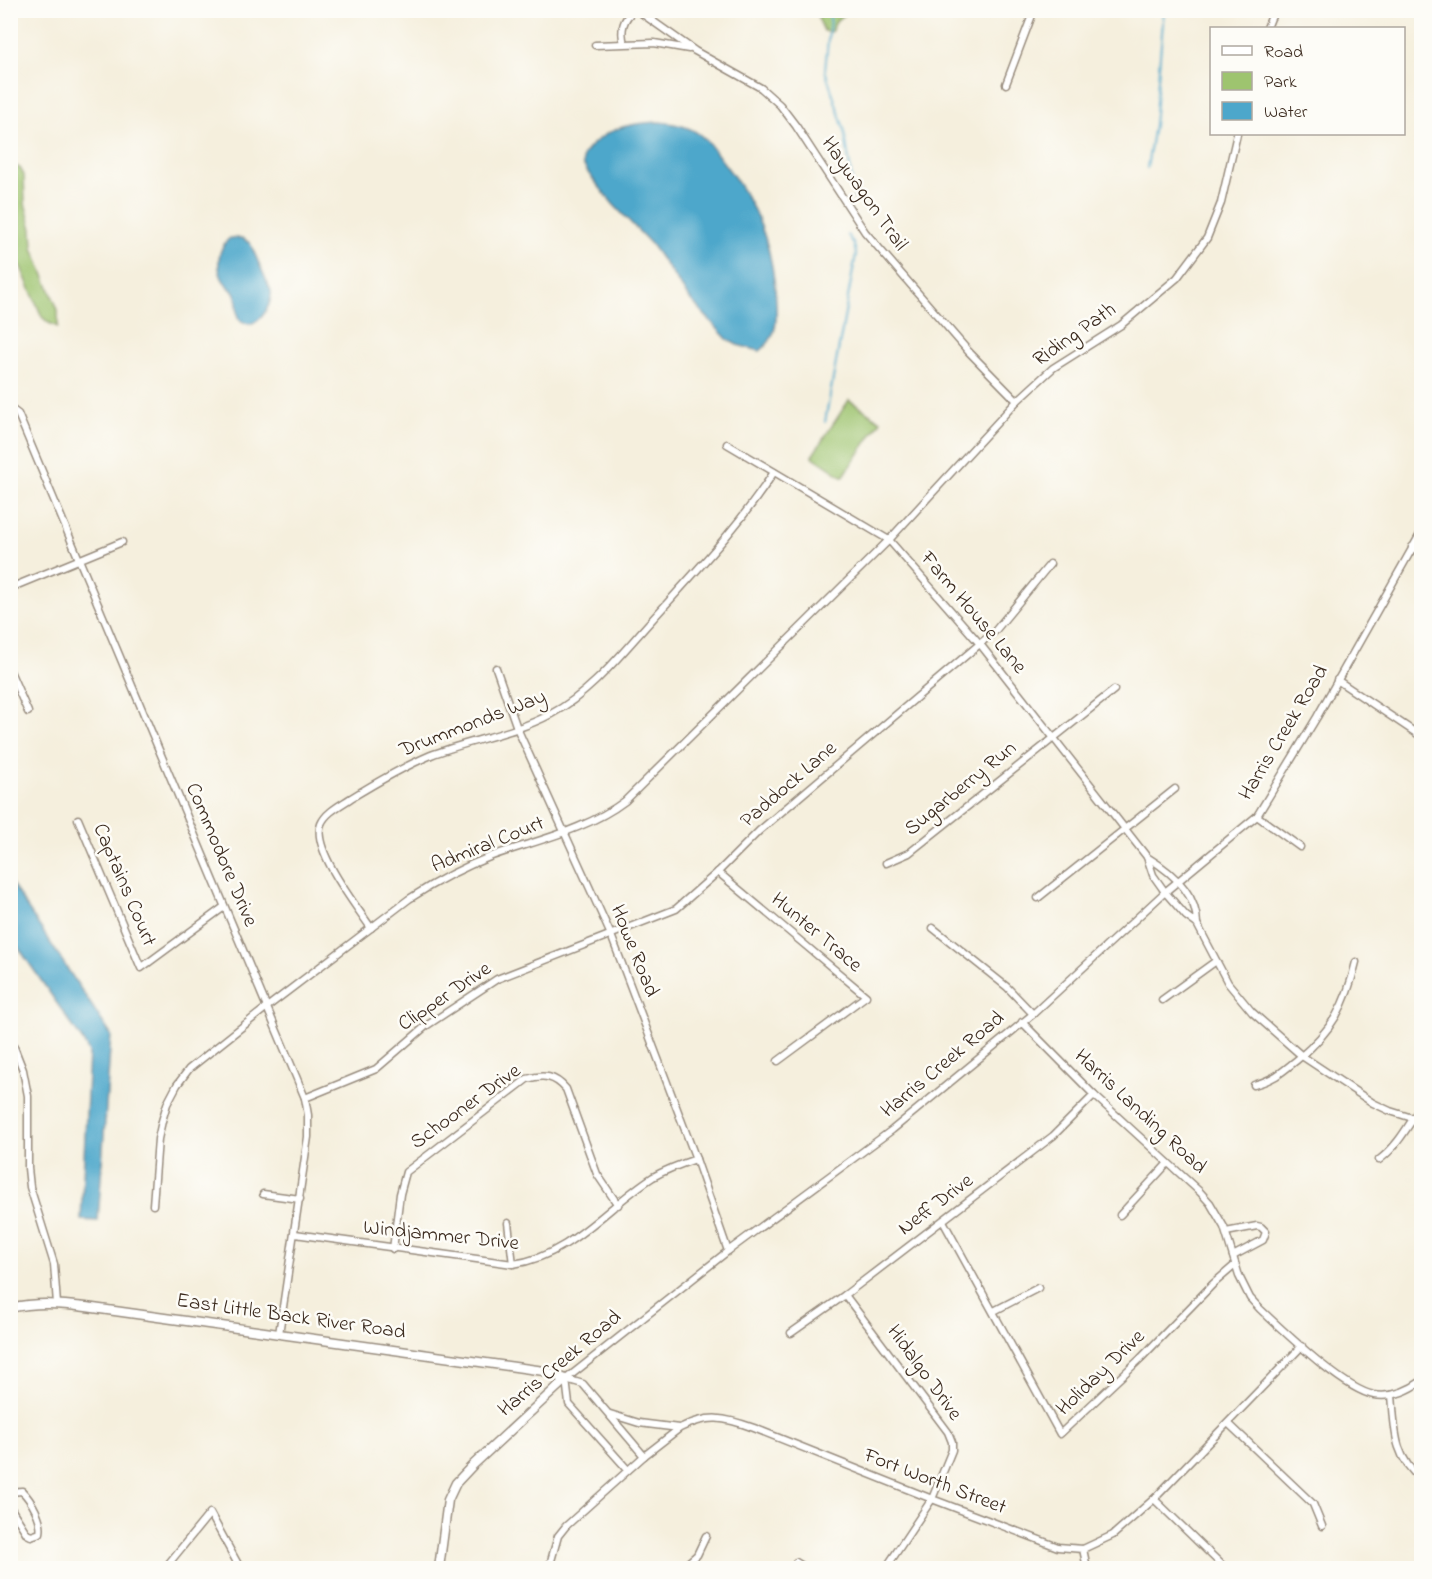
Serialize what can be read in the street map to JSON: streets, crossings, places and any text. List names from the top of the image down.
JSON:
{
  "streets": {
    "street": [
      "Haywagon Trail",
      "Riding Path",
      "Farm House Lane",
      "Drummonds Way",
      "Harris Creek Road",
      "Paddock Lane",
      "Sugarberry Run",
      "Admiral Court",
      "Commodore Drive",
      "Captains Court",
      "Hunter Trace",
      "Howe Road",
      "Clipper Drive",
      "Schooner Drive",
      "Harris Landing Road",
      "Neff Drive",
      "Windjammer Drive",
      "East Little Back River Road",
      "Hidalgo Drive",
      "Holiday Drive",
      "Fort Worth Street"
    ]
  },
  "crossings": [
    ["Haywagon Trail", "Riding Path"],
    ["Riding Path", "Farm House Lane"],
    ["Riding Path", "Admiral Court"],
    ["Farm House Lane", "Drummonds Way"],
    ["Farm House Lane", "Harris Creek Road"],
    ["Farm House Lane", "Paddock Lane"],
    ["Farm House Lane", "Sugarberry Run"],
    ["Farm House Lane", "Admiral Court"],
    ["Drummonds Way", "Admiral Court"],
    ["Drummonds Way", "Howe Road"],
    ["Harris Creek Road", "Howe Road"],
    ["Harris Creek Road", "Harris Landing Road"],
    ["Harris Creek Road", "East Little Back River Road"],
    ["Paddock Lane", "Hunter Trace"],
    ["Paddock Lane", "Howe Road"],
    ["Paddock Lane", "Clipper Drive"],
    ["Admiral Court", "Commodore Drive"],
    ["Admiral Court", "Howe Road"],
    ["Commodore Drive", "Captains Court"],
    ["Commodore Drive", "Clipper Drive"],
    ["Commodore Drive", "Windjammer Drive"],
    ["Commodore Drive", "East Little Back River Road"],
    ["Howe Road", "Clipper Drive"],
    ["Howe Road", "Windjammer Drive"],
    ["Schooner Drive", "Windjammer Drive"],
    ["Harris Landing Road", "Neff Drive"],
    ["Harris Landing Road", "Holiday Drive"],
    ["Neff Drive", "Hidalgo Drive"],
    ["Neff Drive", "Holiday Drive"],
    ["East Little Back River Road", "Fort Worth Street"],
    ["Hidalgo Drive", "Fort Worth Street"]
  ],
  "legend": ["Road", "Park", "Water"]
}
